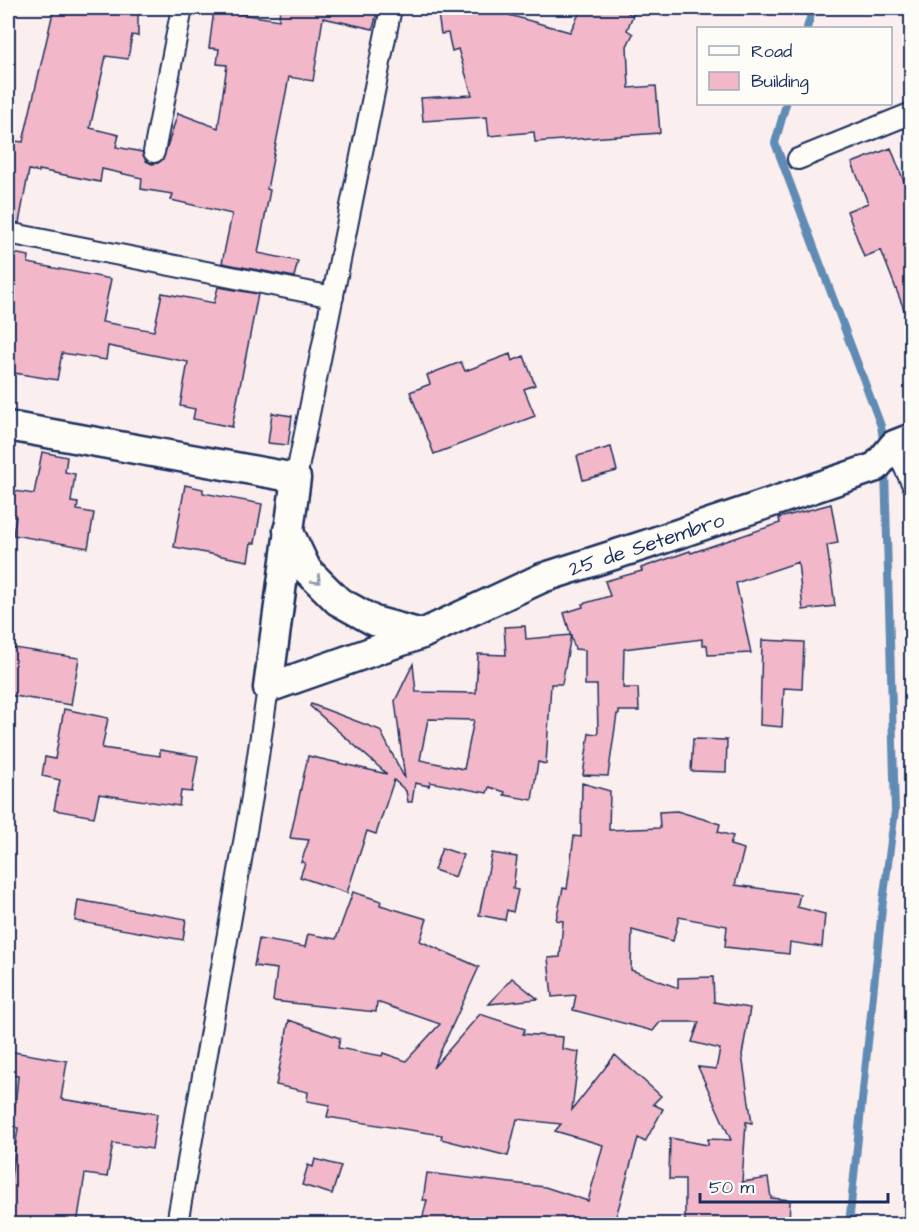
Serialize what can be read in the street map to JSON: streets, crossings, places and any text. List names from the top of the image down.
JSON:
{
  "streets": {
    "street": ["25 de Setembro"]
  },
  "legend": ["Road", "Building"],
  "scale_bar": "50 m"
}
